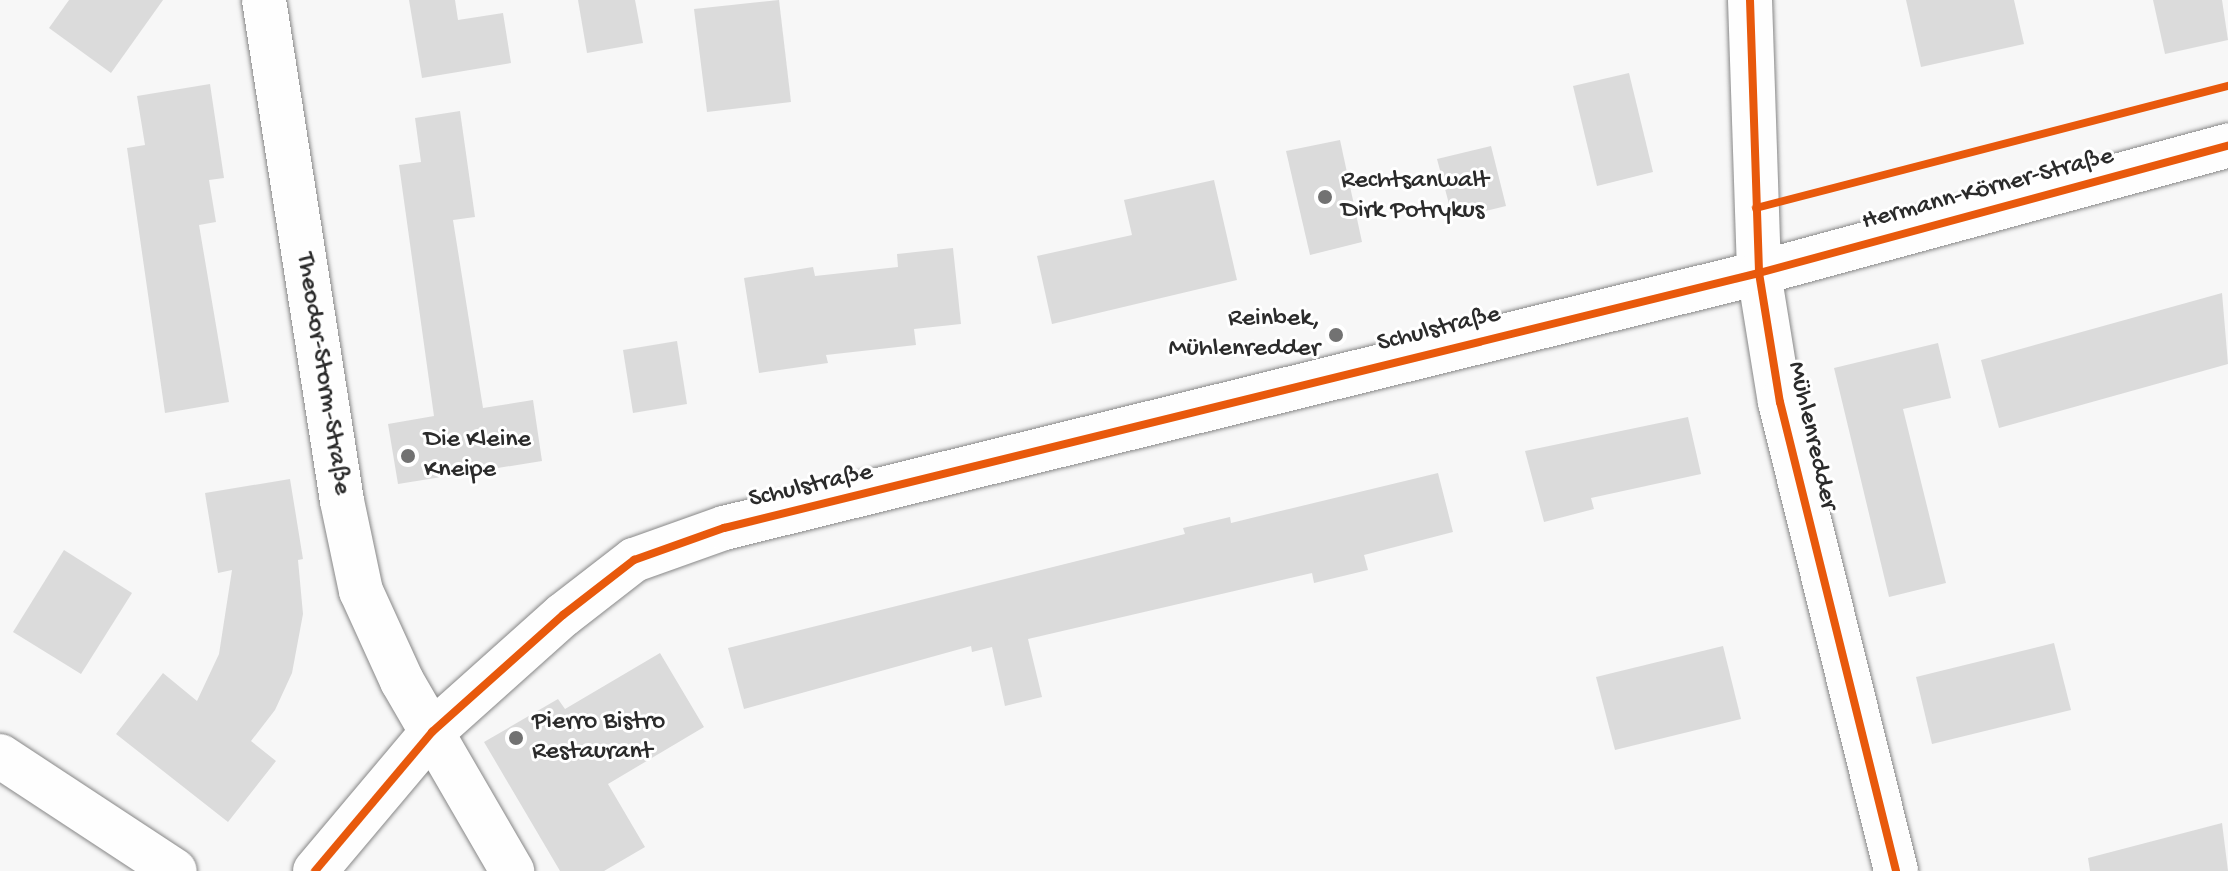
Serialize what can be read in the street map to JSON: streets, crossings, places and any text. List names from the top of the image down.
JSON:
{
  "streets": {
    "street": [
      "Hermann-Körner-Straße",
      "Schulstraße",
      "Theodor-Storm-Straße",
      "Mühlenredder"
    ]
  },
  "crossings": [
    ["Hermann-Körner-Straße", "Schulstraße"],
    ["Hermann-Körner-Straße", "Mühlenredder"],
    ["Schulstraße", "Theodor-Storm-Straße"],
    ["Schulstraße", "Mühlenredder"]
  ],
  "places": [
    "Rechtsanwalt Dirk Potrykus",
    "Reinbek, Mühlenredder",
    "Die Kleine Kneipe",
    "Pierro Bistro Restaurant"
  ]
}
